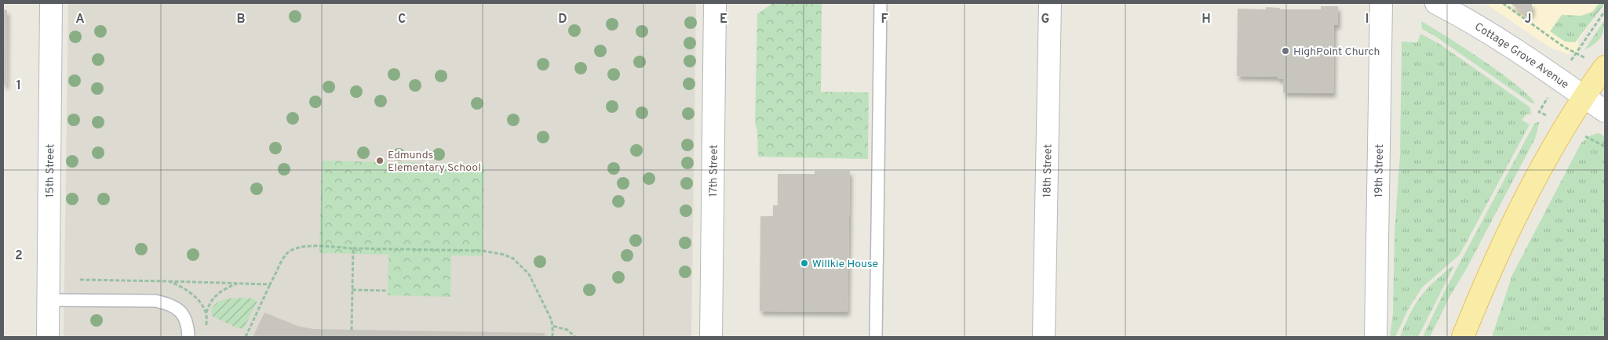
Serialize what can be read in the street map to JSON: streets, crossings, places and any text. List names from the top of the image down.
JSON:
{
  "streets": {
    "street": [
      "Cottage Grove Avenue",
      "15th Street",
      "17th Street",
      "18th Street",
      "19th Street"
    ]
  },
  "places": ["HighPoint Church", "Edmunds Elementary School", "Willkie House"],
  "grid": {
    "columns": [
      "A",
      "B",
      "C",
      "D",
      "E",
      "F",
      "G",
      "H",
      "I",
      "J"
    ],
    "rows": ["1", "2"]
  }
}
